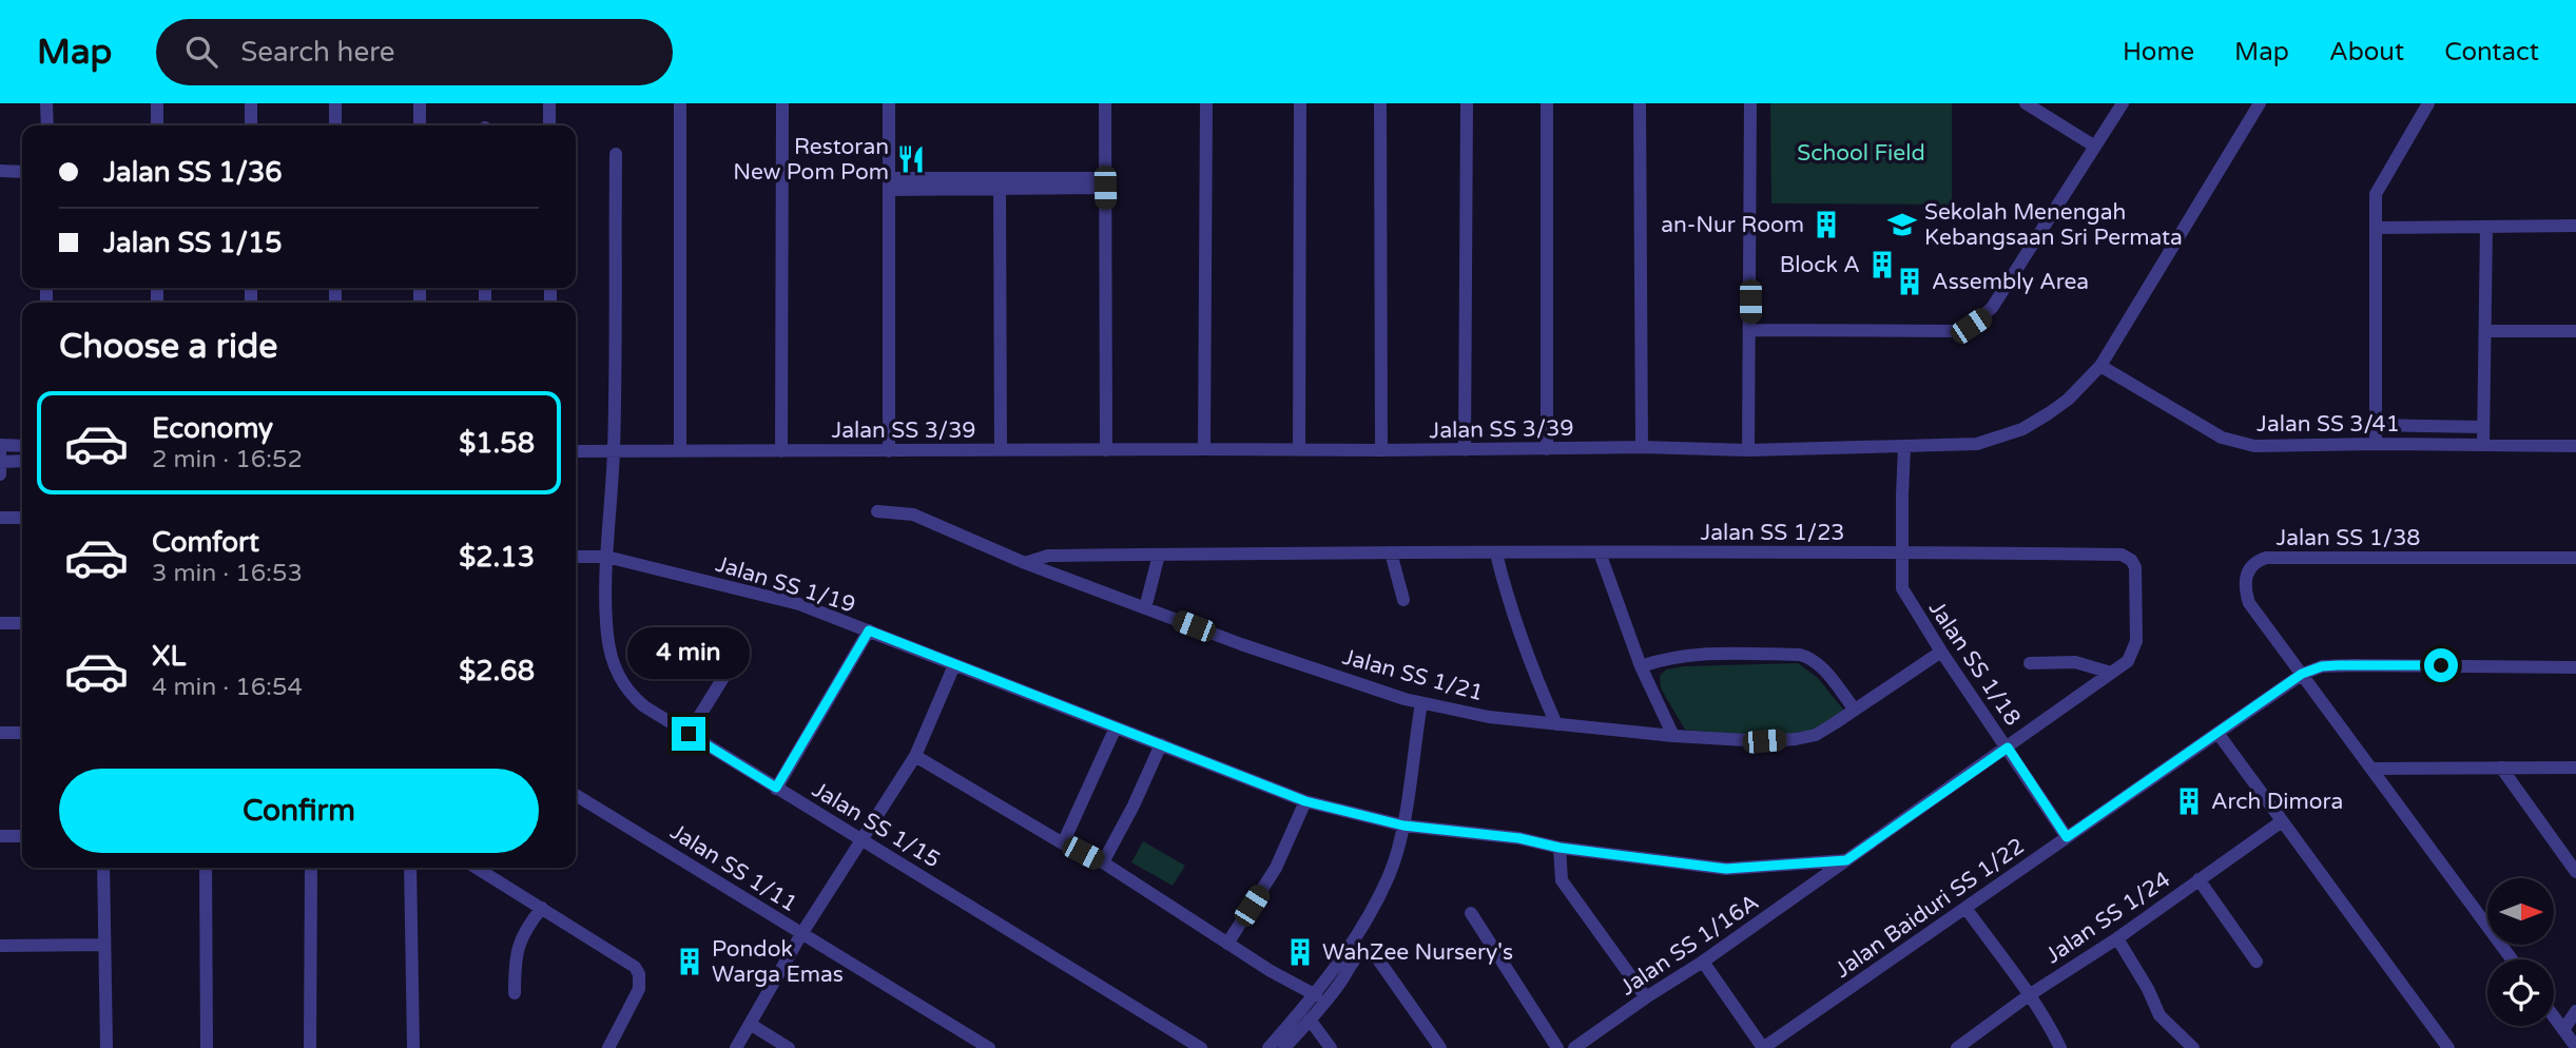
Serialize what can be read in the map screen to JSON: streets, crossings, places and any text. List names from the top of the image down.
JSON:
{
  "streets": {
    "street": [
      "Jalan SS 3/41",
      "Jalan SS 3/39",
      "Jalan SS 1/23",
      "Jalan SS 1/38",
      "Jalan SS 1/19",
      "Jalan SS 1/18",
      "Jalan SS 1/21",
      "Jalan SS 1/15",
      "Jalan SS 1/11",
      "Jalan Baiduri SS 1/22",
      "Jalan SS 1/24",
      "Jalan SS 1/16A"
    ]
  },
  "crossings": [
    ["Jalan SS 3/41", "Jalan SS 3/39"],
    ["Jalan SS 3/39", "Jalan SS 1/18"],
    ["Jalan SS 3/39", "Jalan SS 1/15"],
    ["Jalan SS 1/23", "Jalan SS 1/18"],
    ["Jalan SS 1/23", "Jalan SS 1/21"],
    ["Jalan SS 1/23", "Jalan SS 1/16A"],
    ["Jalan SS 1/38", "Jalan Baiduri SS 1/22"],
    ["Jalan SS 1/19", "Jalan SS 1/15"],
    ["Jalan SS 1/19", "Jalan SS 1/16A"],
    ["Jalan SS 1/18", "Jalan SS 1/21"],
    ["Jalan SS 1/18", "Jalan Baiduri SS 1/22"],
    ["Jalan SS 1/18", "Jalan SS 1/16A"]
  ],
  "parks": ["School Field"],
  "places": {
    "restaurant": ["Restoran New Pom Pom"],
    "building": [
      "an-Nur Room",
      "Block A",
      "Assembly Area",
      "Arch Dimora",
      "WahZee Nursery's",
      "Pondok Warga Emas"
    ],
    "school or university": ["Sekolah Menengah Kebangsaan Sri Permata"]
  },
  "north": "right",
  "page": {
    "header": "Map",
    "search": "Search here",
    "nav": [
      "Home",
      "Map",
      "About",
      "Contact"
    ],
    "banner": ["Jalan SS 1/36", "Jalan SS 1/15"],
    "heading": "Choose a ride",
    "list": [
      {
        "name": "Economy",
        "note": "2 min · 16:52",
        "value": "$1.58"
      },
      {
        "name": "Comfort",
        "note": "3 min · 16:53",
        "value": "$2.13"
      },
      {
        "name": "XL",
        "note": "4 min · 16:54",
        "value": "$2.68"
      }
    ],
    "bubble": "4 min",
    "buttons": "Confirm"
  }
}
